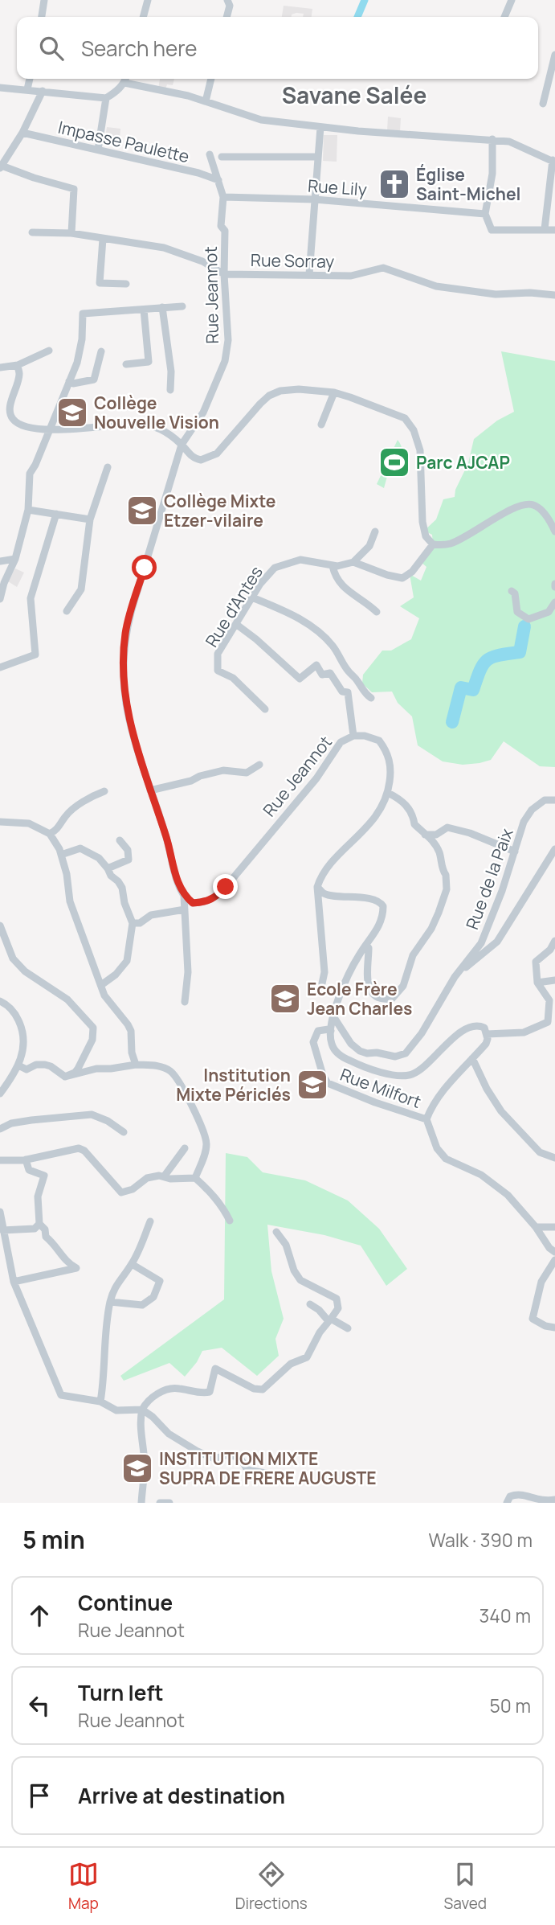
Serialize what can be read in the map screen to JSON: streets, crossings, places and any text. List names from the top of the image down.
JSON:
{
  "streets": {
    "street": [
      "Impasse Paulette",
      "Rue Lily",
      "Rue Sorray",
      "Rue Jeannot",
      "Rue d'Antes",
      "Rue de la Paix",
      "Rue Milfort"
    ]
  },
  "crossings": [
    ["Rue Lily", "Rue Jeannot"],
    ["Rue Sorray", "Rue Jeannot"]
  ],
  "districts": ["Savane Salée"],
  "places": {
    "church": ["Église Saint-Michel"],
    "school or university": [
      "Collège Nouvelle Vision",
      "Collège Mixte Etzer-vilaire",
      "Ecole Frère Jean Charles",
      "Institution Mixte Périclés",
      "INSTITUTION MIXTE SUPRA DE FRERE AUGUSTE"
    ],
    "sports": ["Parc AJCAP"]
  },
  "page": {
    "search": "Search here",
    "heading": ["5 min", "Walk · 390 m"],
    "list": [
      ["Continue", "Rue Jeannot", "340 m"],
      ["Turn left", "Rue Jeannot", "50 m"],
      "Arrive at destination"
    ],
    "nav": ["Map", "Directions", "Saved"]
  }
}
